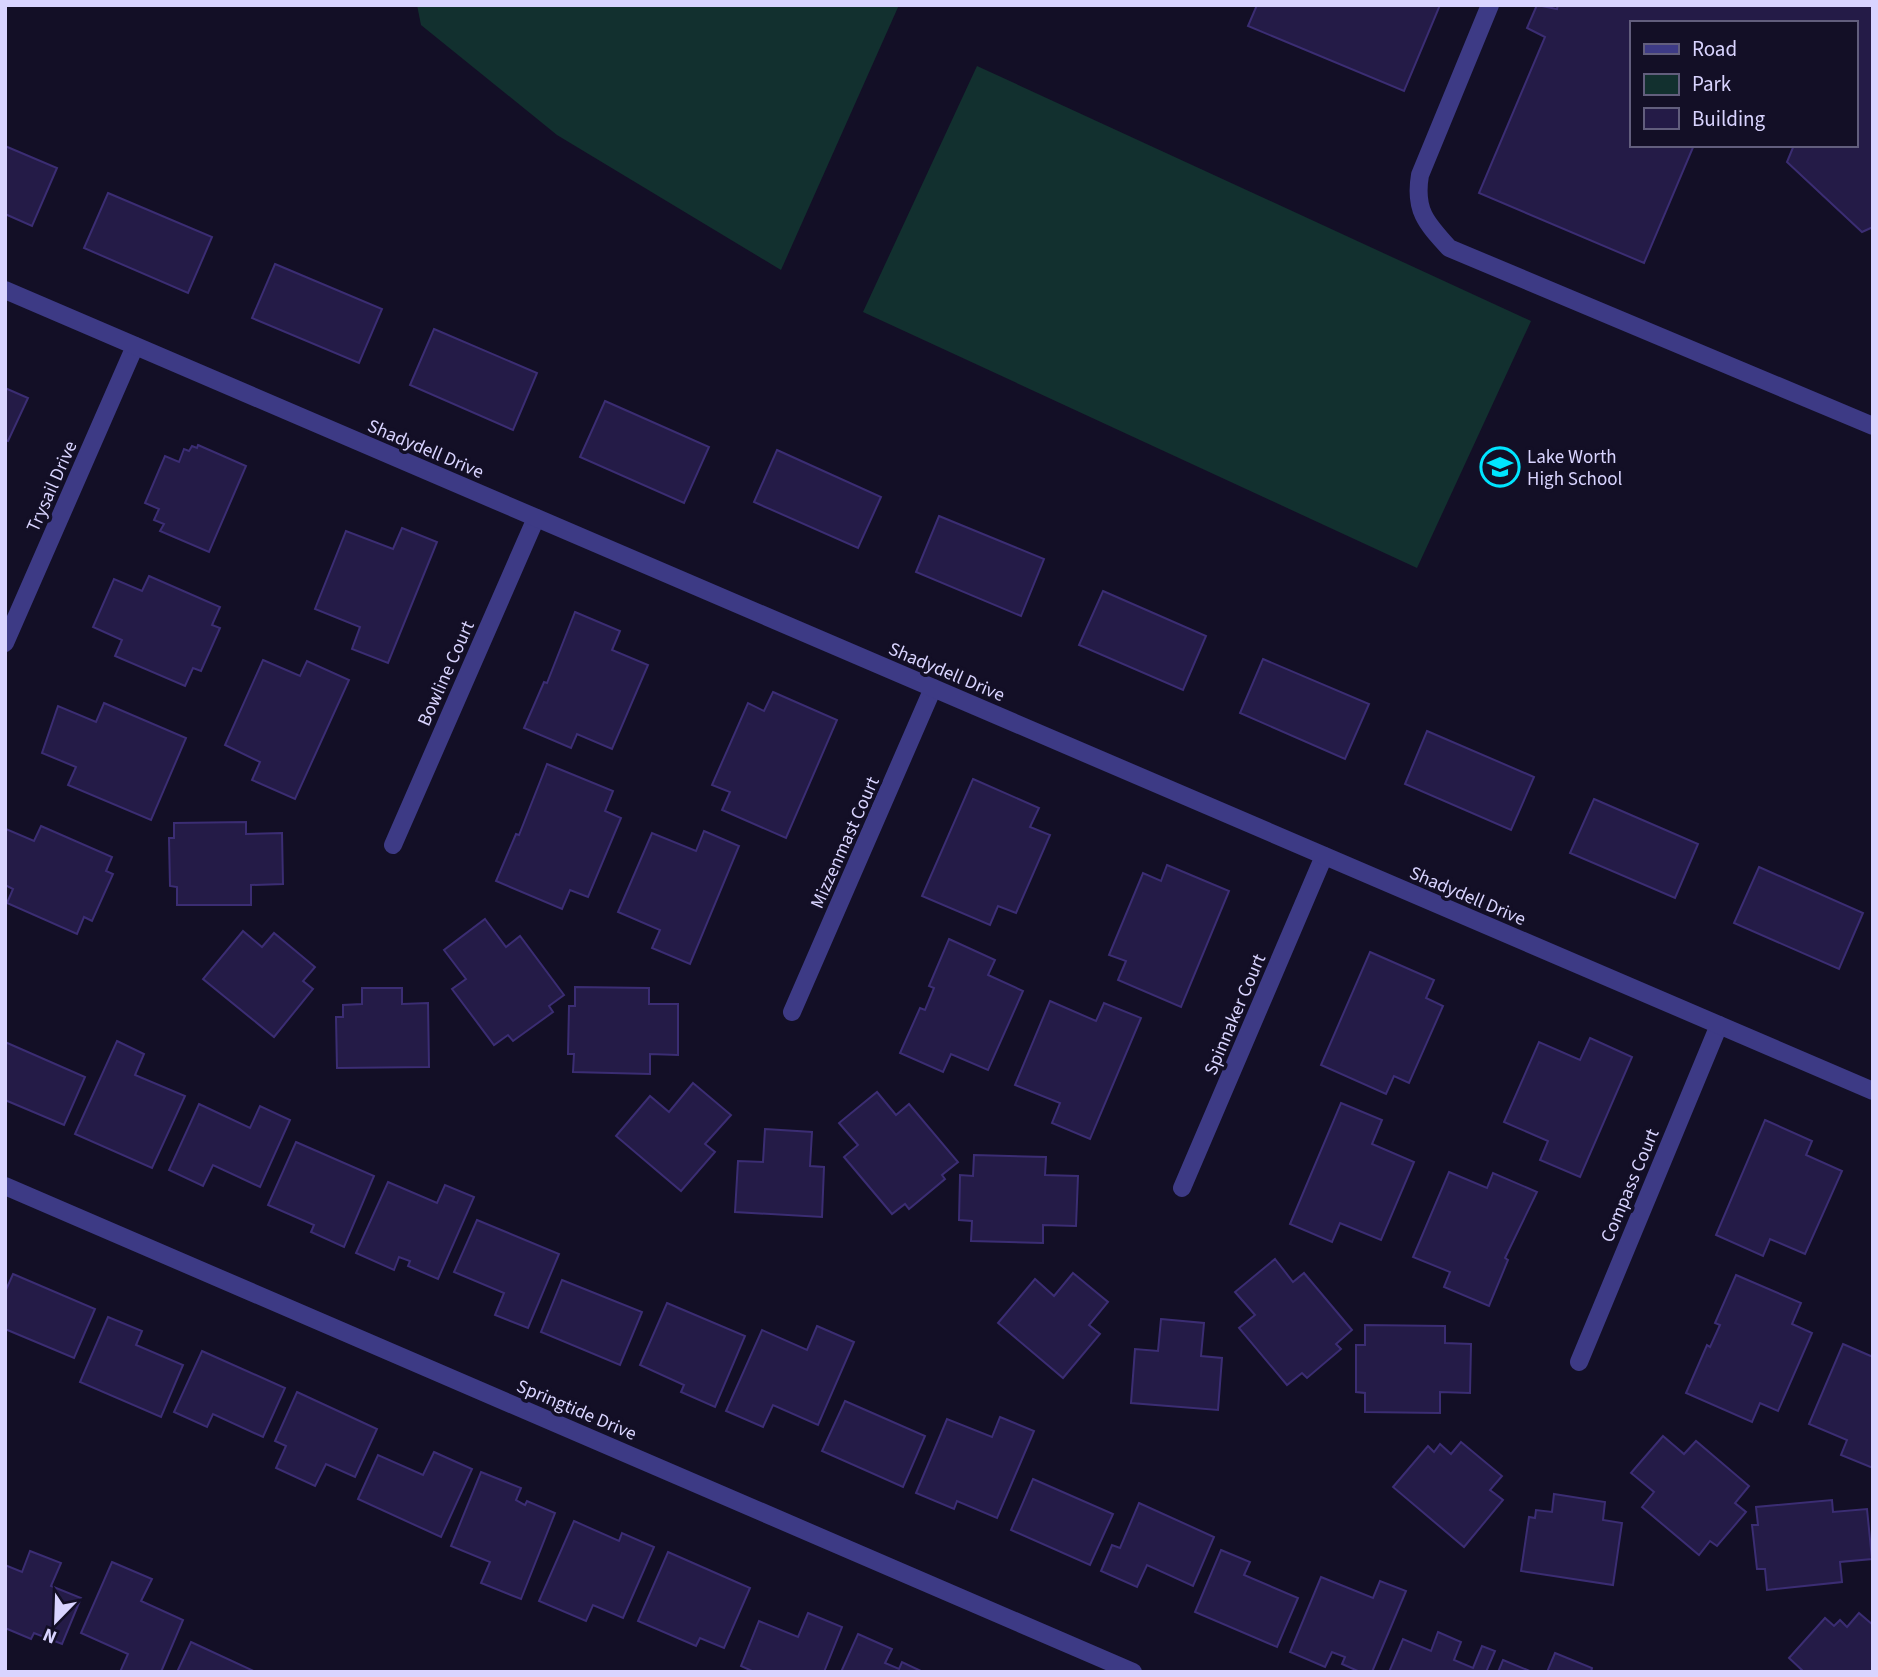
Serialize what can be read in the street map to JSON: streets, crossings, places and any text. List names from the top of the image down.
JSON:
{
  "streets": {
    "street": [
      "Shadydell Drive",
      "Trysail Drive",
      "Bowline Court",
      "Mizzenmast Court",
      "Spinnaker Court",
      "Compass Court",
      "Springtide Drive"
    ]
  },
  "crossings": [
    ["Shadydell Drive", "Trysail Drive"],
    ["Shadydell Drive", "Bowline Court"],
    ["Shadydell Drive", "Mizzenmast Court"],
    ["Shadydell Drive", "Spinnaker Court"],
    ["Shadydell Drive", "Compass Court"]
  ],
  "places": {
    "school or university": ["Lake Worth High School"]
  },
  "legend": ["Road", "Park", "Building"],
  "north": "bottom left"
}
